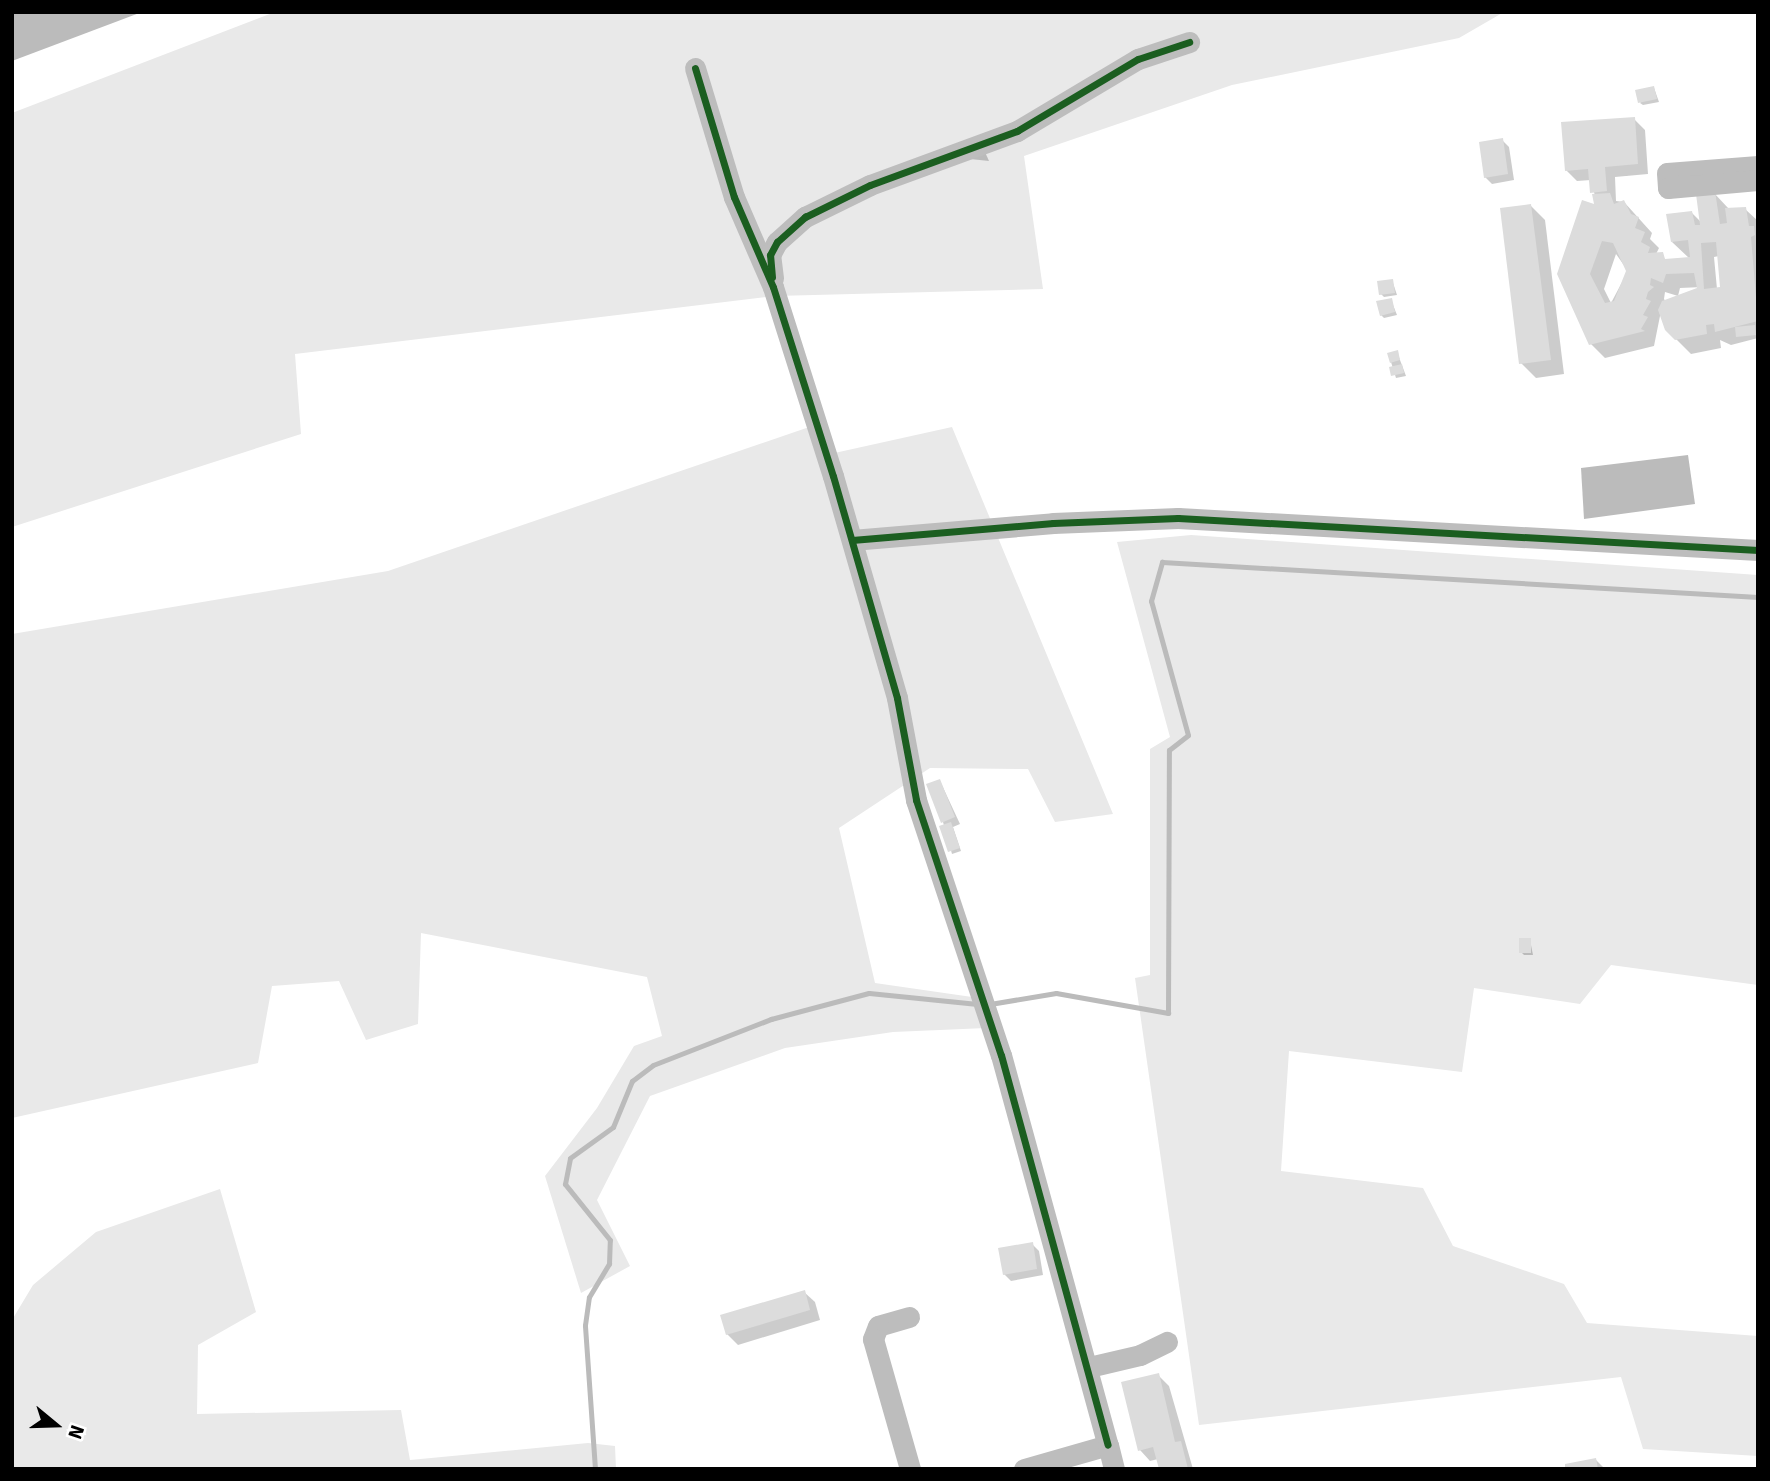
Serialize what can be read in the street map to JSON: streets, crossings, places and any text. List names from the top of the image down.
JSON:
{
  "north": "right"
}
